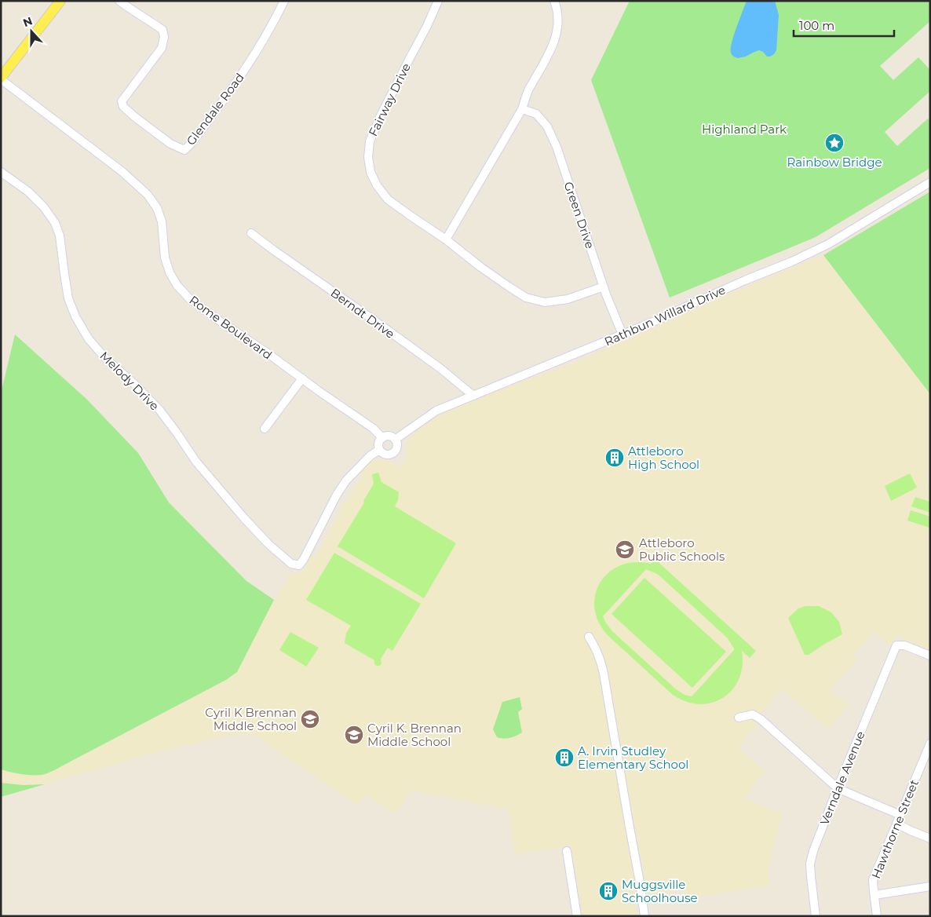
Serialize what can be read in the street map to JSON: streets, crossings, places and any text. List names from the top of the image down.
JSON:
{
  "streets": {
    "street": [
      "Fairway Drive",
      "Glendale Road",
      "Green Drive",
      "Berndt Drive",
      "Rathbun Willard Drive",
      "Rome Boulevard",
      "Melody Drive",
      "Verndale Avenue",
      "Hawthorne Street"
    ]
  },
  "crossings": [
    ["Fairway Drive", "Green Drive"],
    ["Green Drive", "Rathbun Willard Drive"],
    ["Berndt Drive", "Rathbun Willard Drive"],
    ["Rathbun Willard Drive", "Rome Boulevard"],
    ["Rathbun Willard Drive", "Melody Drive"],
    ["Rome Boulevard", "Melody Drive"]
  ],
  "parks": ["Highland Park"],
  "places": {
    "place": ["Rainbow Bridge"],
    "building": ["Attleboro High School", "A. Irvin Studley Elementary School", "Muggsville Schoolhouse"],
    "school or university": ["Attleboro Public Schools", "Cyril K Brennan Middle School", "Cyril K. Brennan Middle School"]
  },
  "scale_bar": "100 m",
  "north": "top"
}
